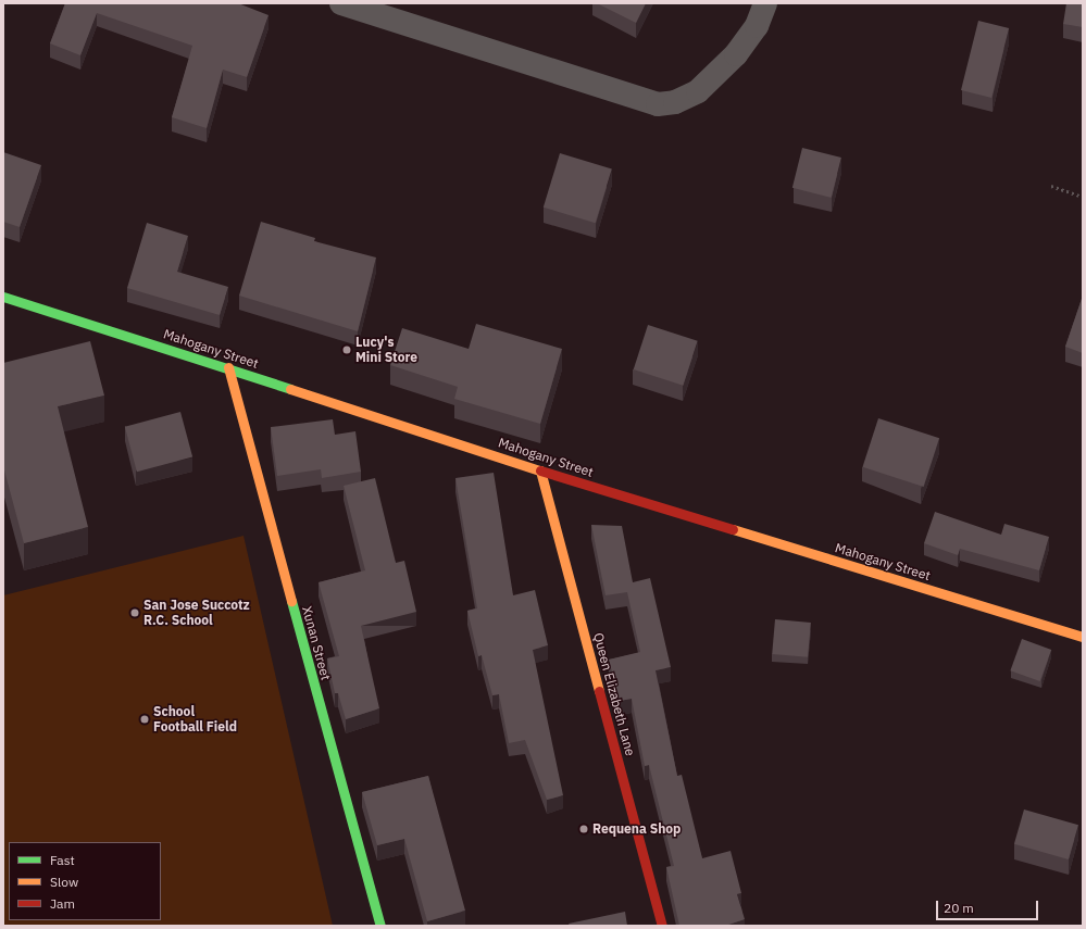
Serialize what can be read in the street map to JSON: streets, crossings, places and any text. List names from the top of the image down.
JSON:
{
  "streets": {
    "street": ["Mahogany Street", "Xunan Street", "Queen Elizabeth Lane"]
  },
  "crossings": [
    ["Mahogany Street", "Xunan Street"],
    ["Mahogany Street", "Queen Elizabeth Lane"]
  ],
  "places": [
    "Lucy's Mini Store",
    "San Jose Succotz R.C. School",
    "School Football Field",
    "Requena Shop"
  ],
  "legend": ["Fast", "Slow", "Jam"],
  "scale_bar": "20 m"
}
